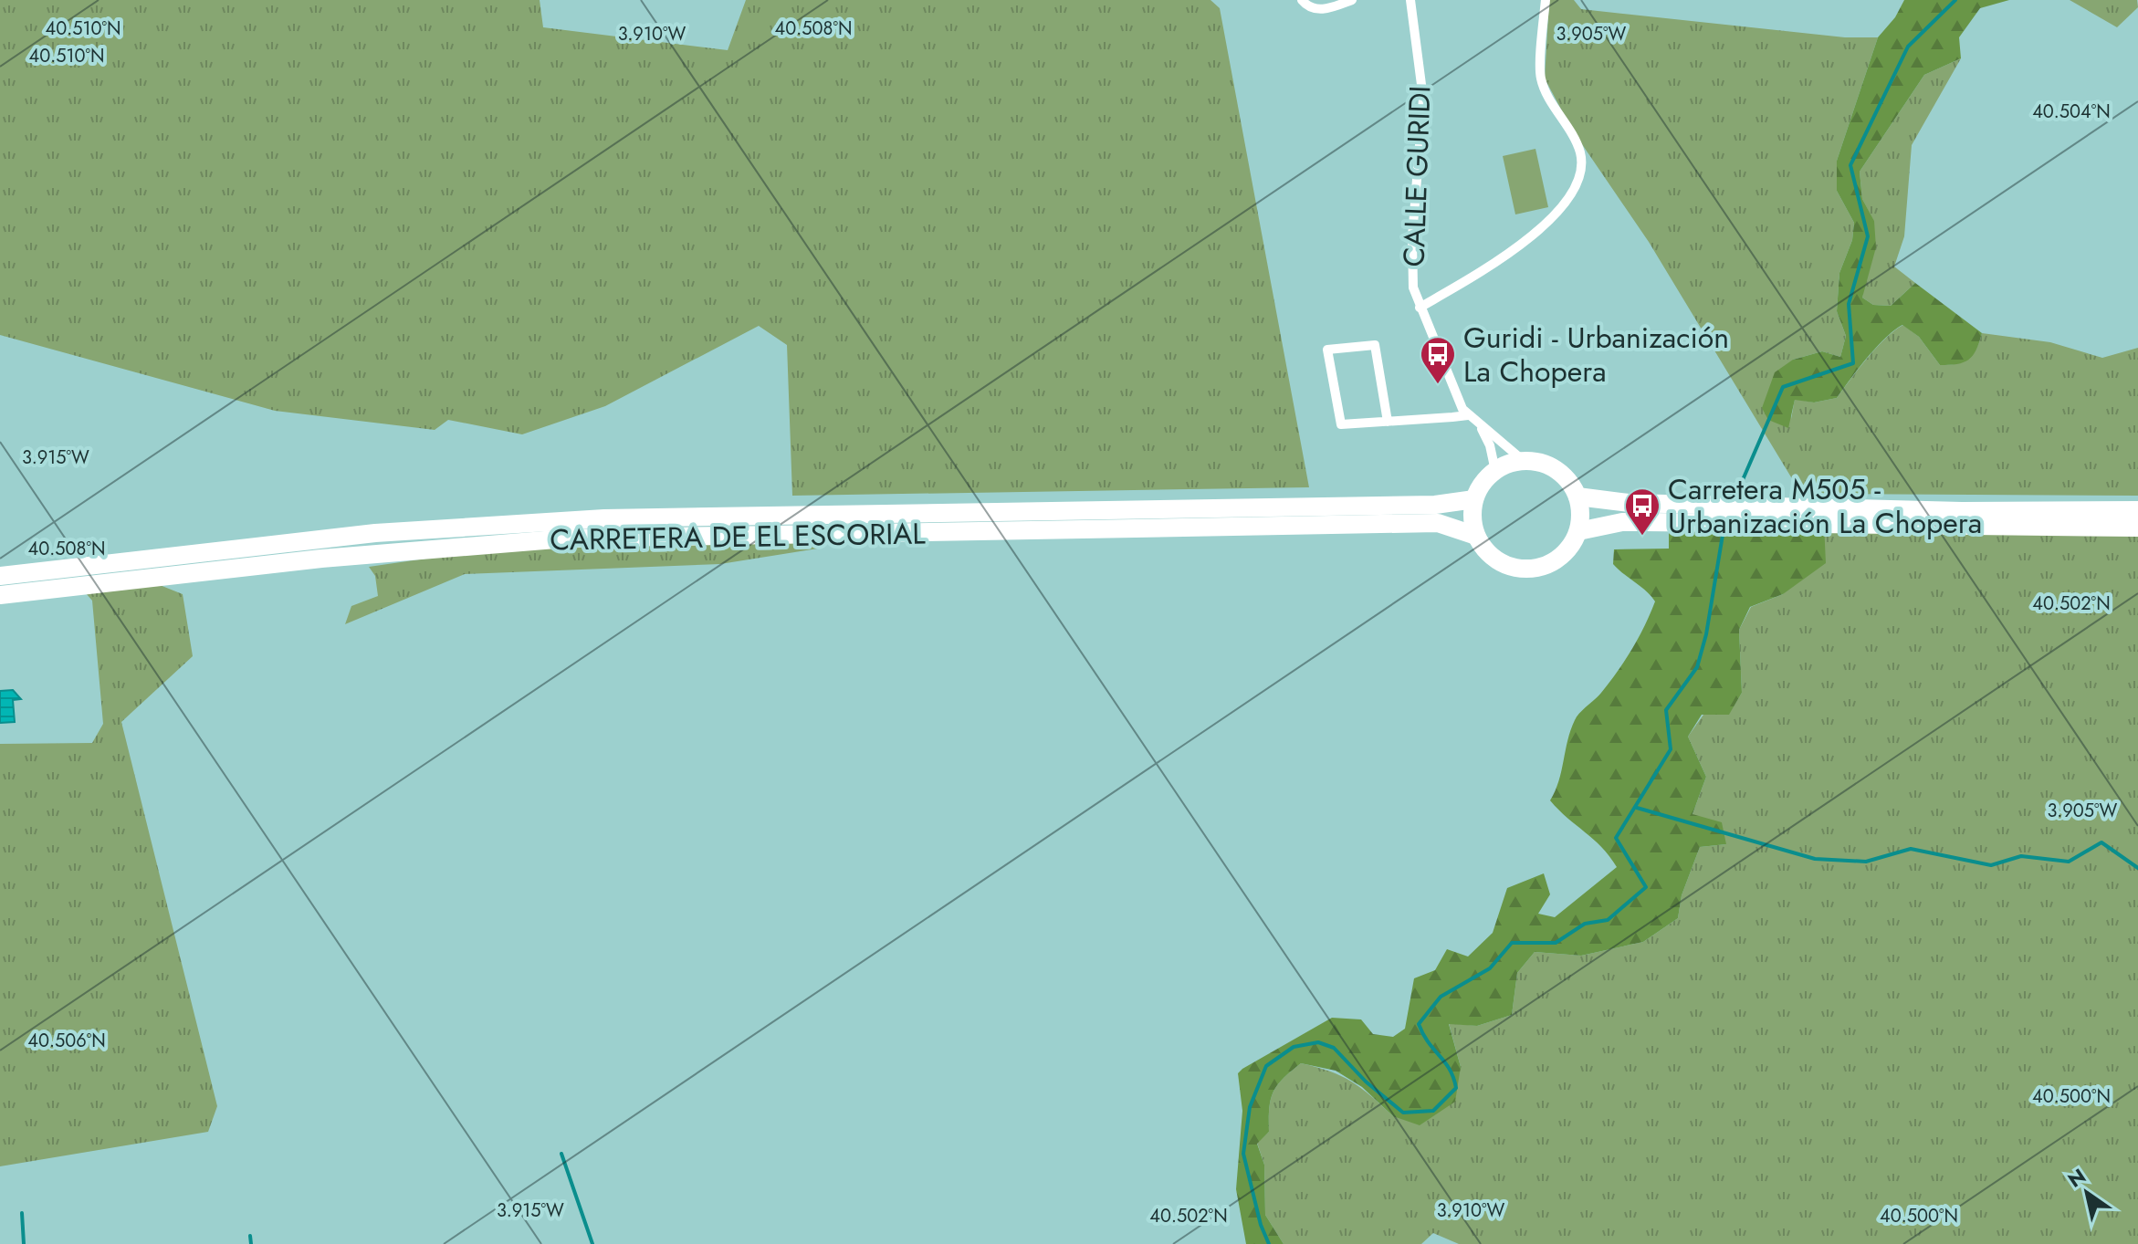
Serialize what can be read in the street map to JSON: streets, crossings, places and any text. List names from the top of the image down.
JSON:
{
  "streets": {
    "highway": ["CARRETERA DE EL ESCORIAL"],
    "street": ["CALLE GURIDI"]
  },
  "crossings": [
    ["CALLE GURIDI", "CARRETERA DE EL ESCORIAL"]
  ],
  "places": {
    "bus stop": ["Guridi - Urbanización La Chopera", "Carretera M505 - Urbanización La Chopera"]
  },
  "north": "top left",
  "coordinates": [
    "40.510°N",
    "40.508°N",
    "3.910°W",
    "3.905°W",
    "40.504°N",
    "3.915°W",
    "40.502°N",
    "40.506°N",
    "40.500°N"
  ]
}
